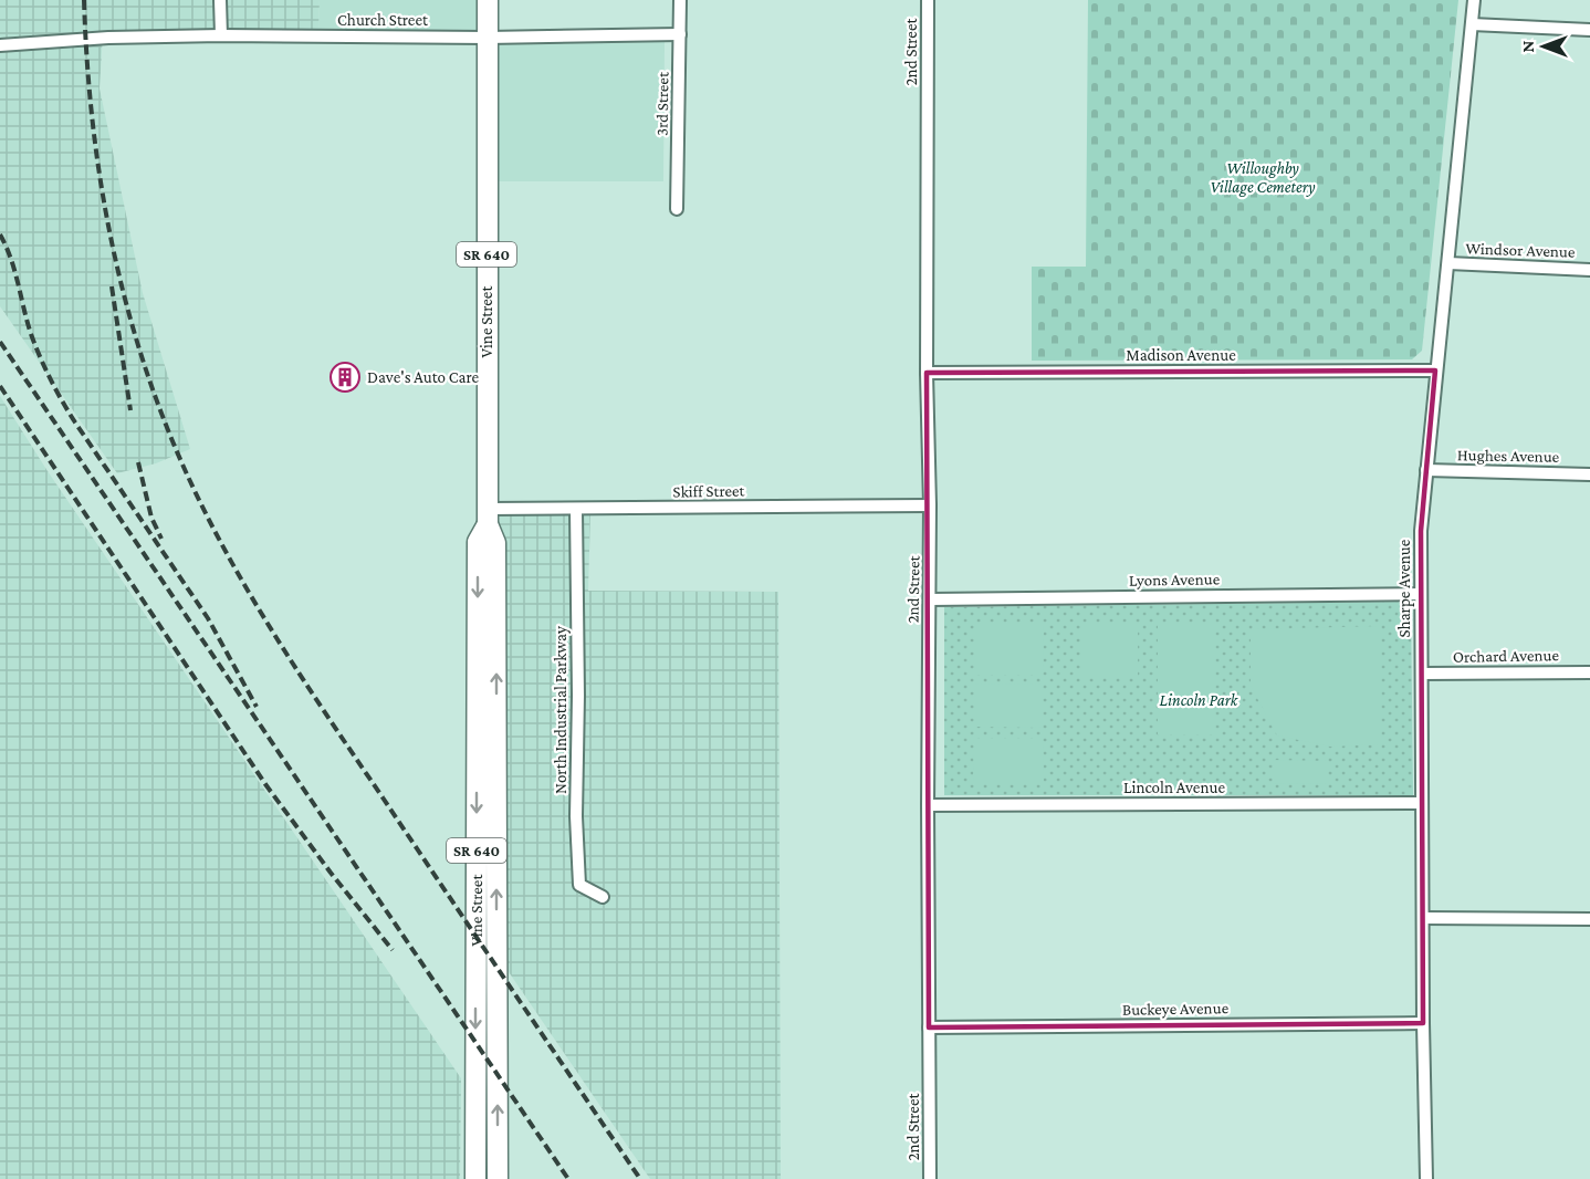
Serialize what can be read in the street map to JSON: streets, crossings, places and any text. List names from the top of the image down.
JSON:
{
  "streets": {
    "main road": ["SR 640", "Vine Street"],
    "street": [
      "Church Street",
      "2nd Street",
      "3rd Street",
      "Windsor Avenue",
      "Madison Avenue",
      "Hughes Avenue",
      "Skiff Street",
      "Lyons Avenue",
      "Sharpe Avenue",
      "Orchard Avenue",
      "North Industrial Parkway",
      "Lincoln Avenue",
      "Buckeye Avenue"
    ]
  },
  "crossings": [
    ["Church Street", "3rd Street"],
    ["Church Street", "Vine Street"],
    ["2nd Street", "Madison Avenue"],
    ["2nd Street", "Skiff Street"],
    ["2nd Street", "Lyons Avenue"],
    ["2nd Street", "Lincoln Avenue"],
    ["2nd Street", "Buckeye Avenue"],
    ["Windsor Avenue", "Sharpe Avenue"],
    ["Vine Street", "Skiff Street"],
    ["Madison Avenue", "Sharpe Avenue"],
    ["Hughes Avenue", "Sharpe Avenue"],
    ["Skiff Street", "North Industrial Parkway"],
    ["Lyons Avenue", "Sharpe Avenue"],
    ["Sharpe Avenue", "Orchard Avenue"],
    ["Sharpe Avenue", "Lincoln Avenue"],
    ["Sharpe Avenue", "Buckeye Avenue"]
  ],
  "parks": ["Willoughby Village Cemetery", "Lincoln Park"],
  "places": {
    "building": ["Dave's Auto Care"]
  },
  "north": "left"
}
